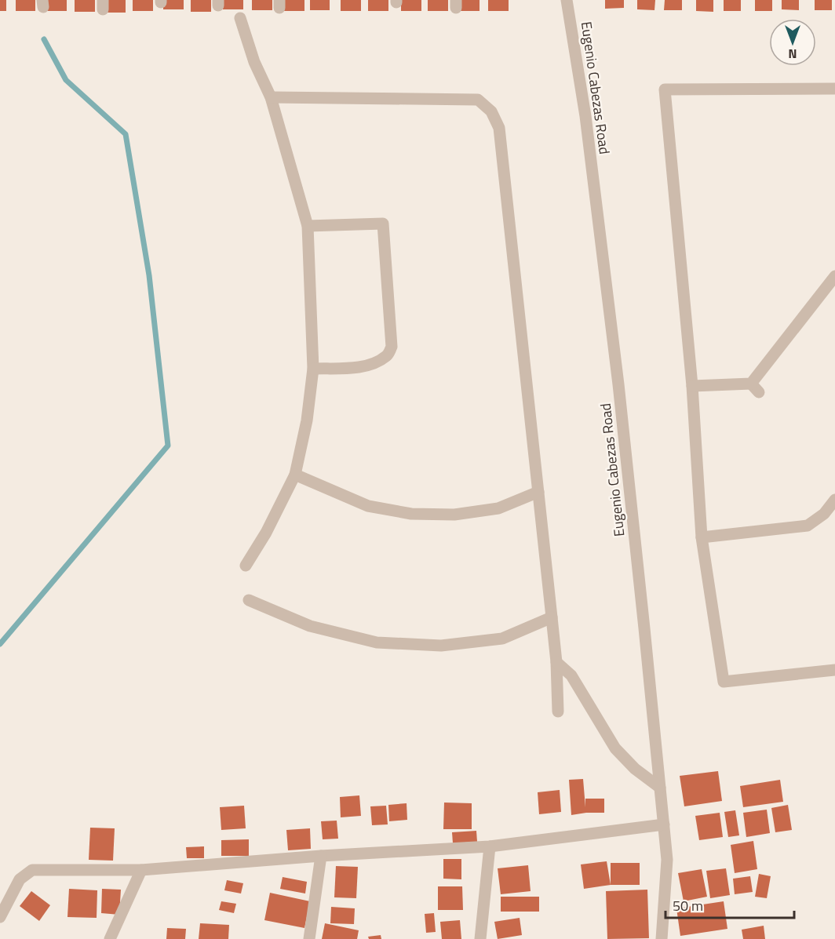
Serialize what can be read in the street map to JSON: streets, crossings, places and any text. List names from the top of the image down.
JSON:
{
  "streets": {
    "street": ["Eugenio Cabezas Road"]
  },
  "scale_bar": "50 m",
  "north": "bottom"
}
